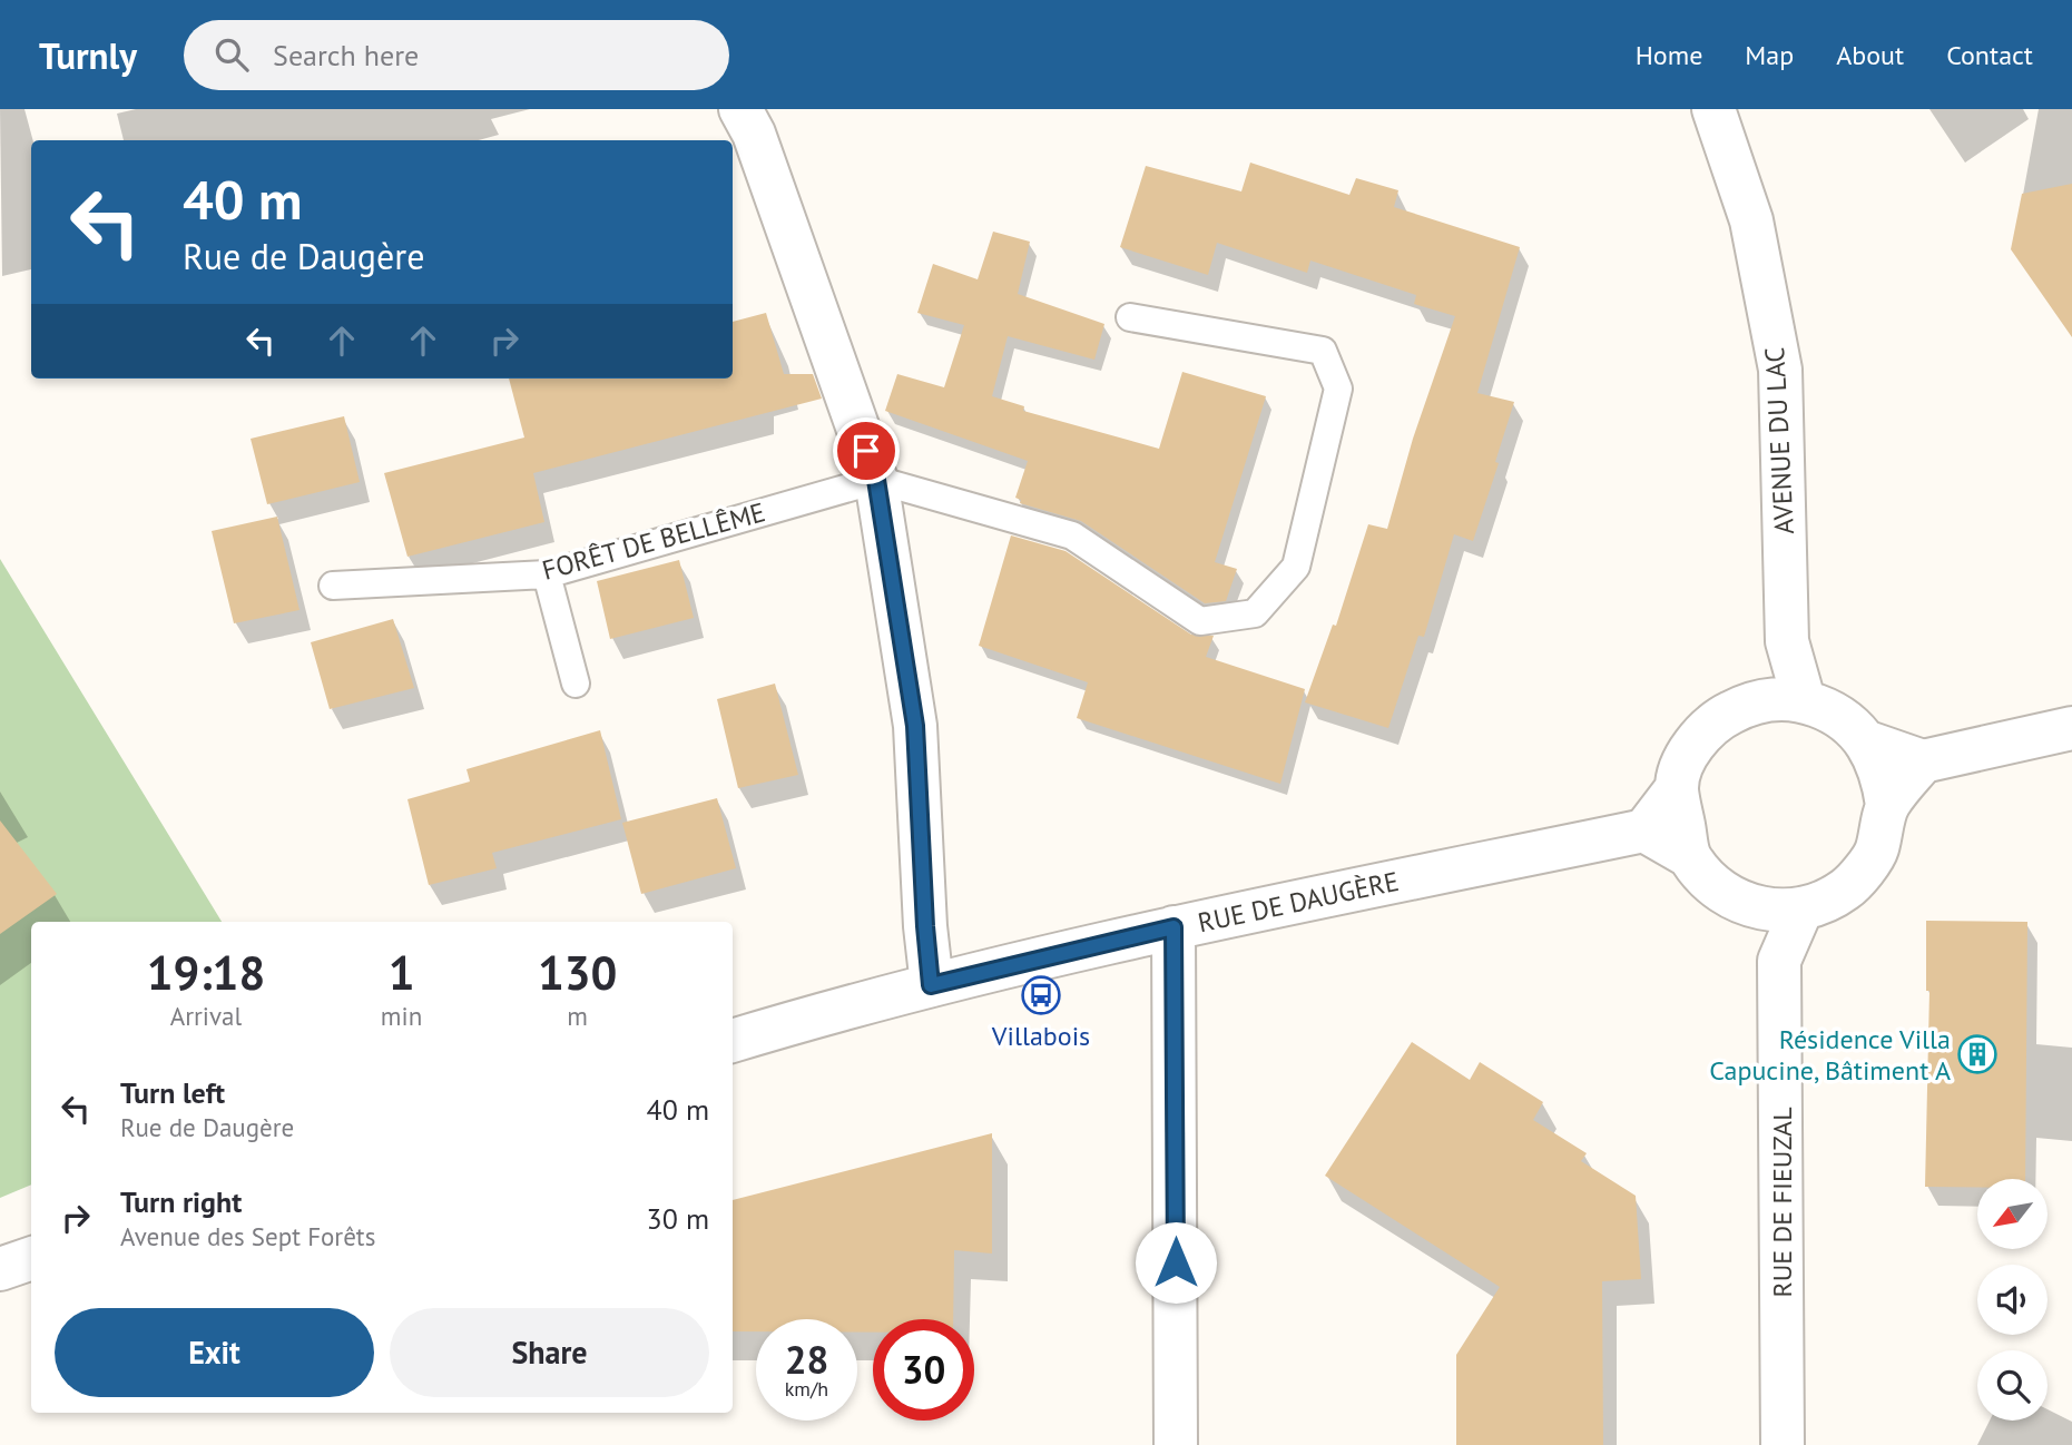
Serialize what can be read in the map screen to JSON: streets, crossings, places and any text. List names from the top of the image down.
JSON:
{
  "streets": {
    "street": ["AVENUE DU LAC", "RUE DE DAUGÈRE", "RUE DE FIEUZAL"],
    "lane": ["FORÊT DE BELLÊME"]
  },
  "crossings": [
    ["AVENUE DU LAC", "RUE DE FIEUZAL"]
  ],
  "places": {
    "bus stop": ["Villabois"],
    "building": ["Résidence Villa Capucine, Bâtiment A"]
  },
  "north": "bottom left",
  "page": {
    "header": "Turnly",
    "search": "Search here",
    "nav": [
      "Home",
      "Map",
      "About",
      "Contact"
    ],
    "turn": ["40 m", "Rue de Daugère"],
    "eta": [
      "19:18",
      "Arrival",
      "1",
      "min",
      "130",
      "m"
    ],
    "list": [
      {
        "name": "Turn left",
        "note": "Rue de Daugère",
        "value": "40 m"
      },
      {
        "name": "Turn right",
        "note": "Avenue des Sept Forêts",
        "value": "30 m"
      }
    ],
    "buttons": ["Exit", "Share"],
    "speed": "28 km/h",
    "limit": "30"
  }
}
